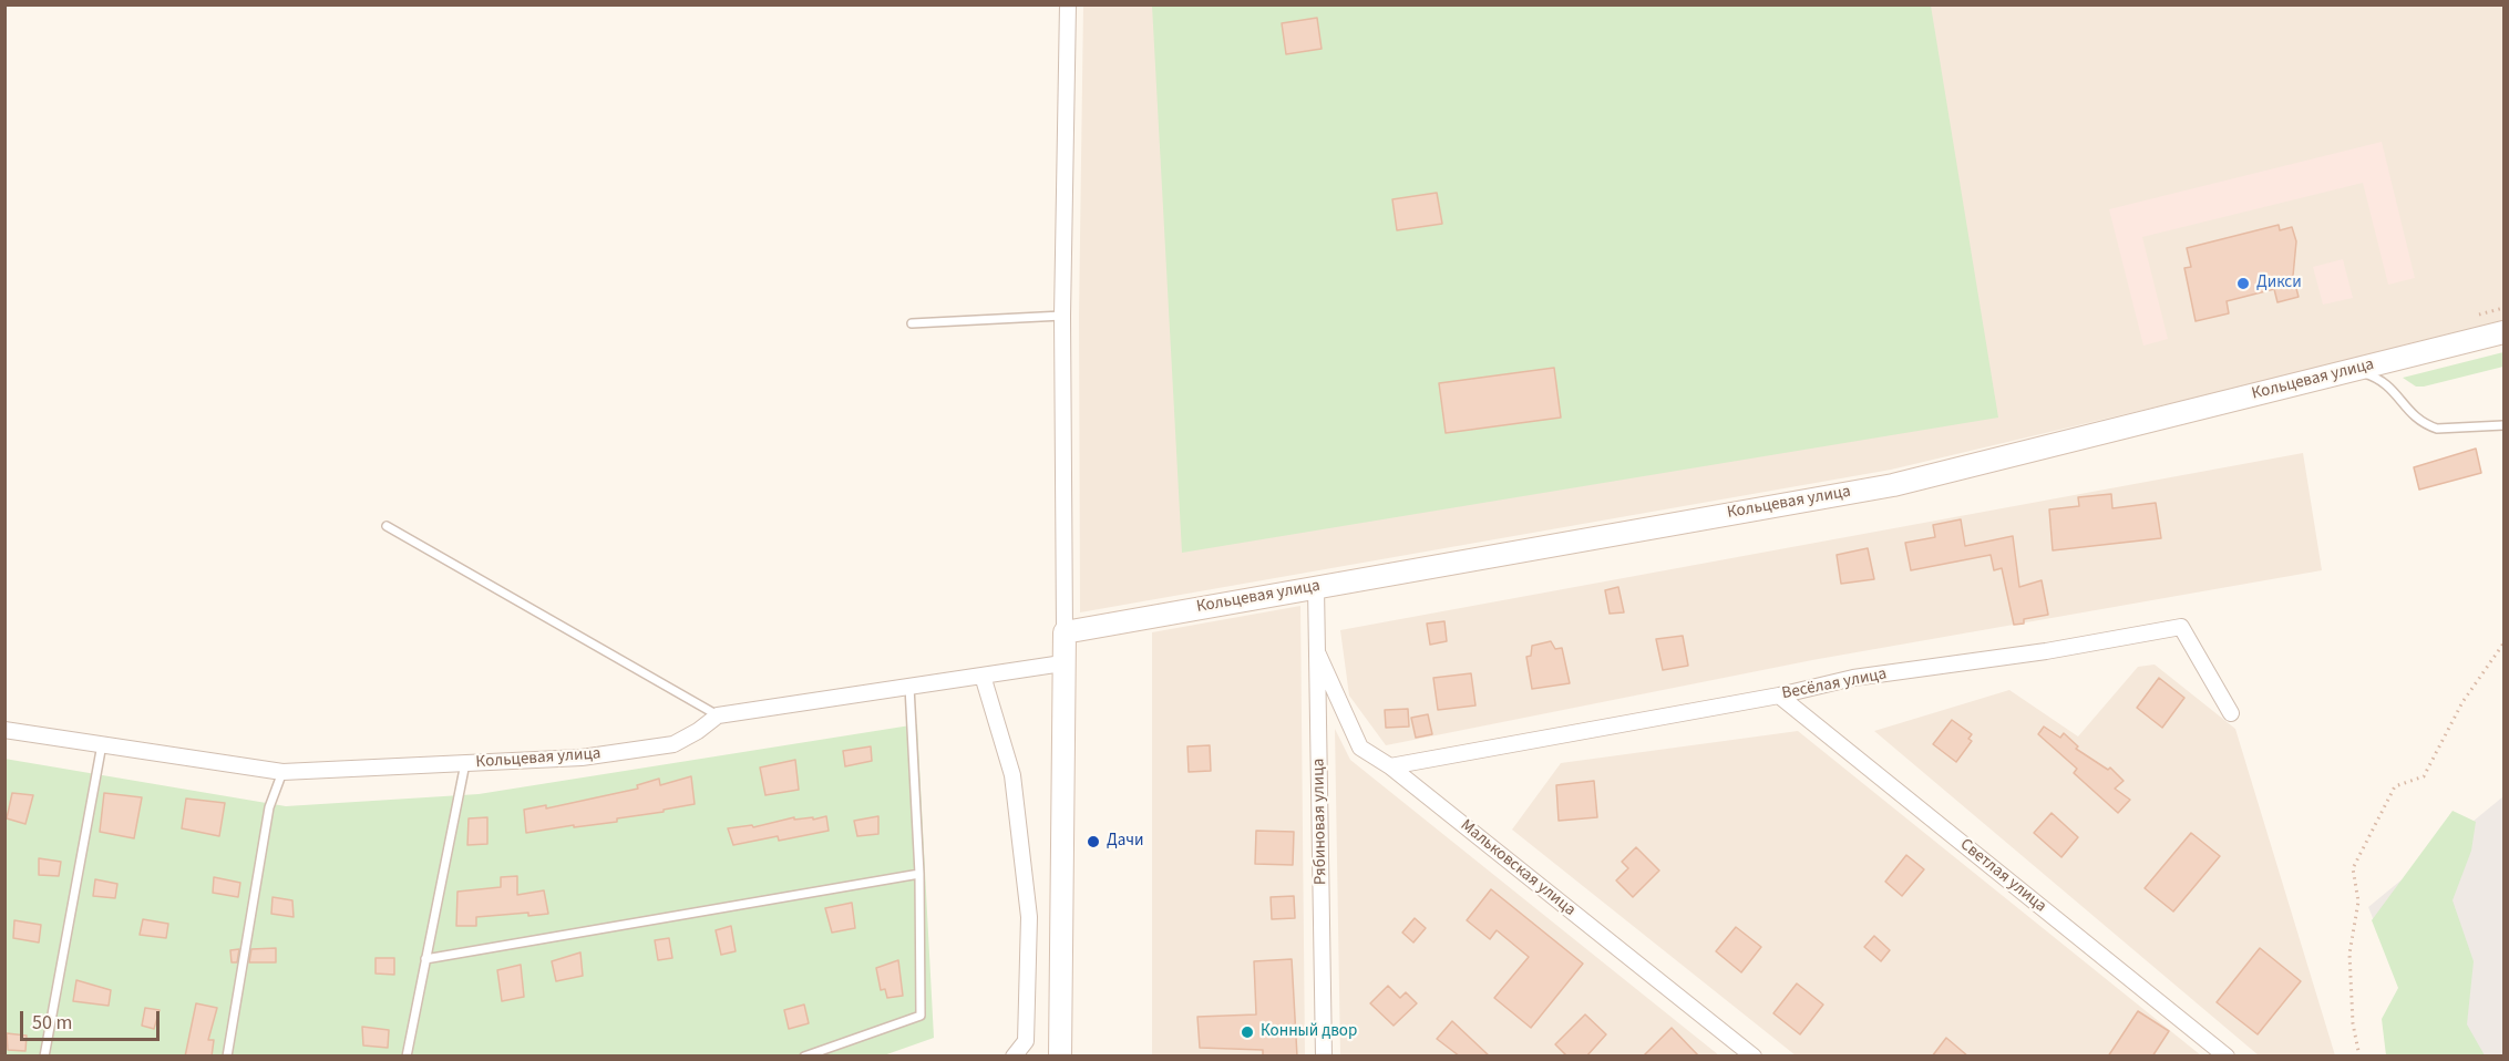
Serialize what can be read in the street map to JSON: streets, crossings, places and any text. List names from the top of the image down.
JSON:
{
  "streets": {
    "street": [
      "Кольцевая улица",
      "Весёлая улица",
      "Рябиновая улица",
      "Мальковская улица",
      "Светлая улица"
    ]
  },
  "crossings": [
    ["Кольцевая улица", "Рябиновая улица"],
    ["Весёлая улица", "Мальковская улица"],
    ["Весёлая улица", "Светлая улица"],
    ["Рябиновая улица", "Мальковская улица"]
  ],
  "places": ["Дикси", "Дачи", "Конный двор"],
  "scale_bar": "50 m"
}
